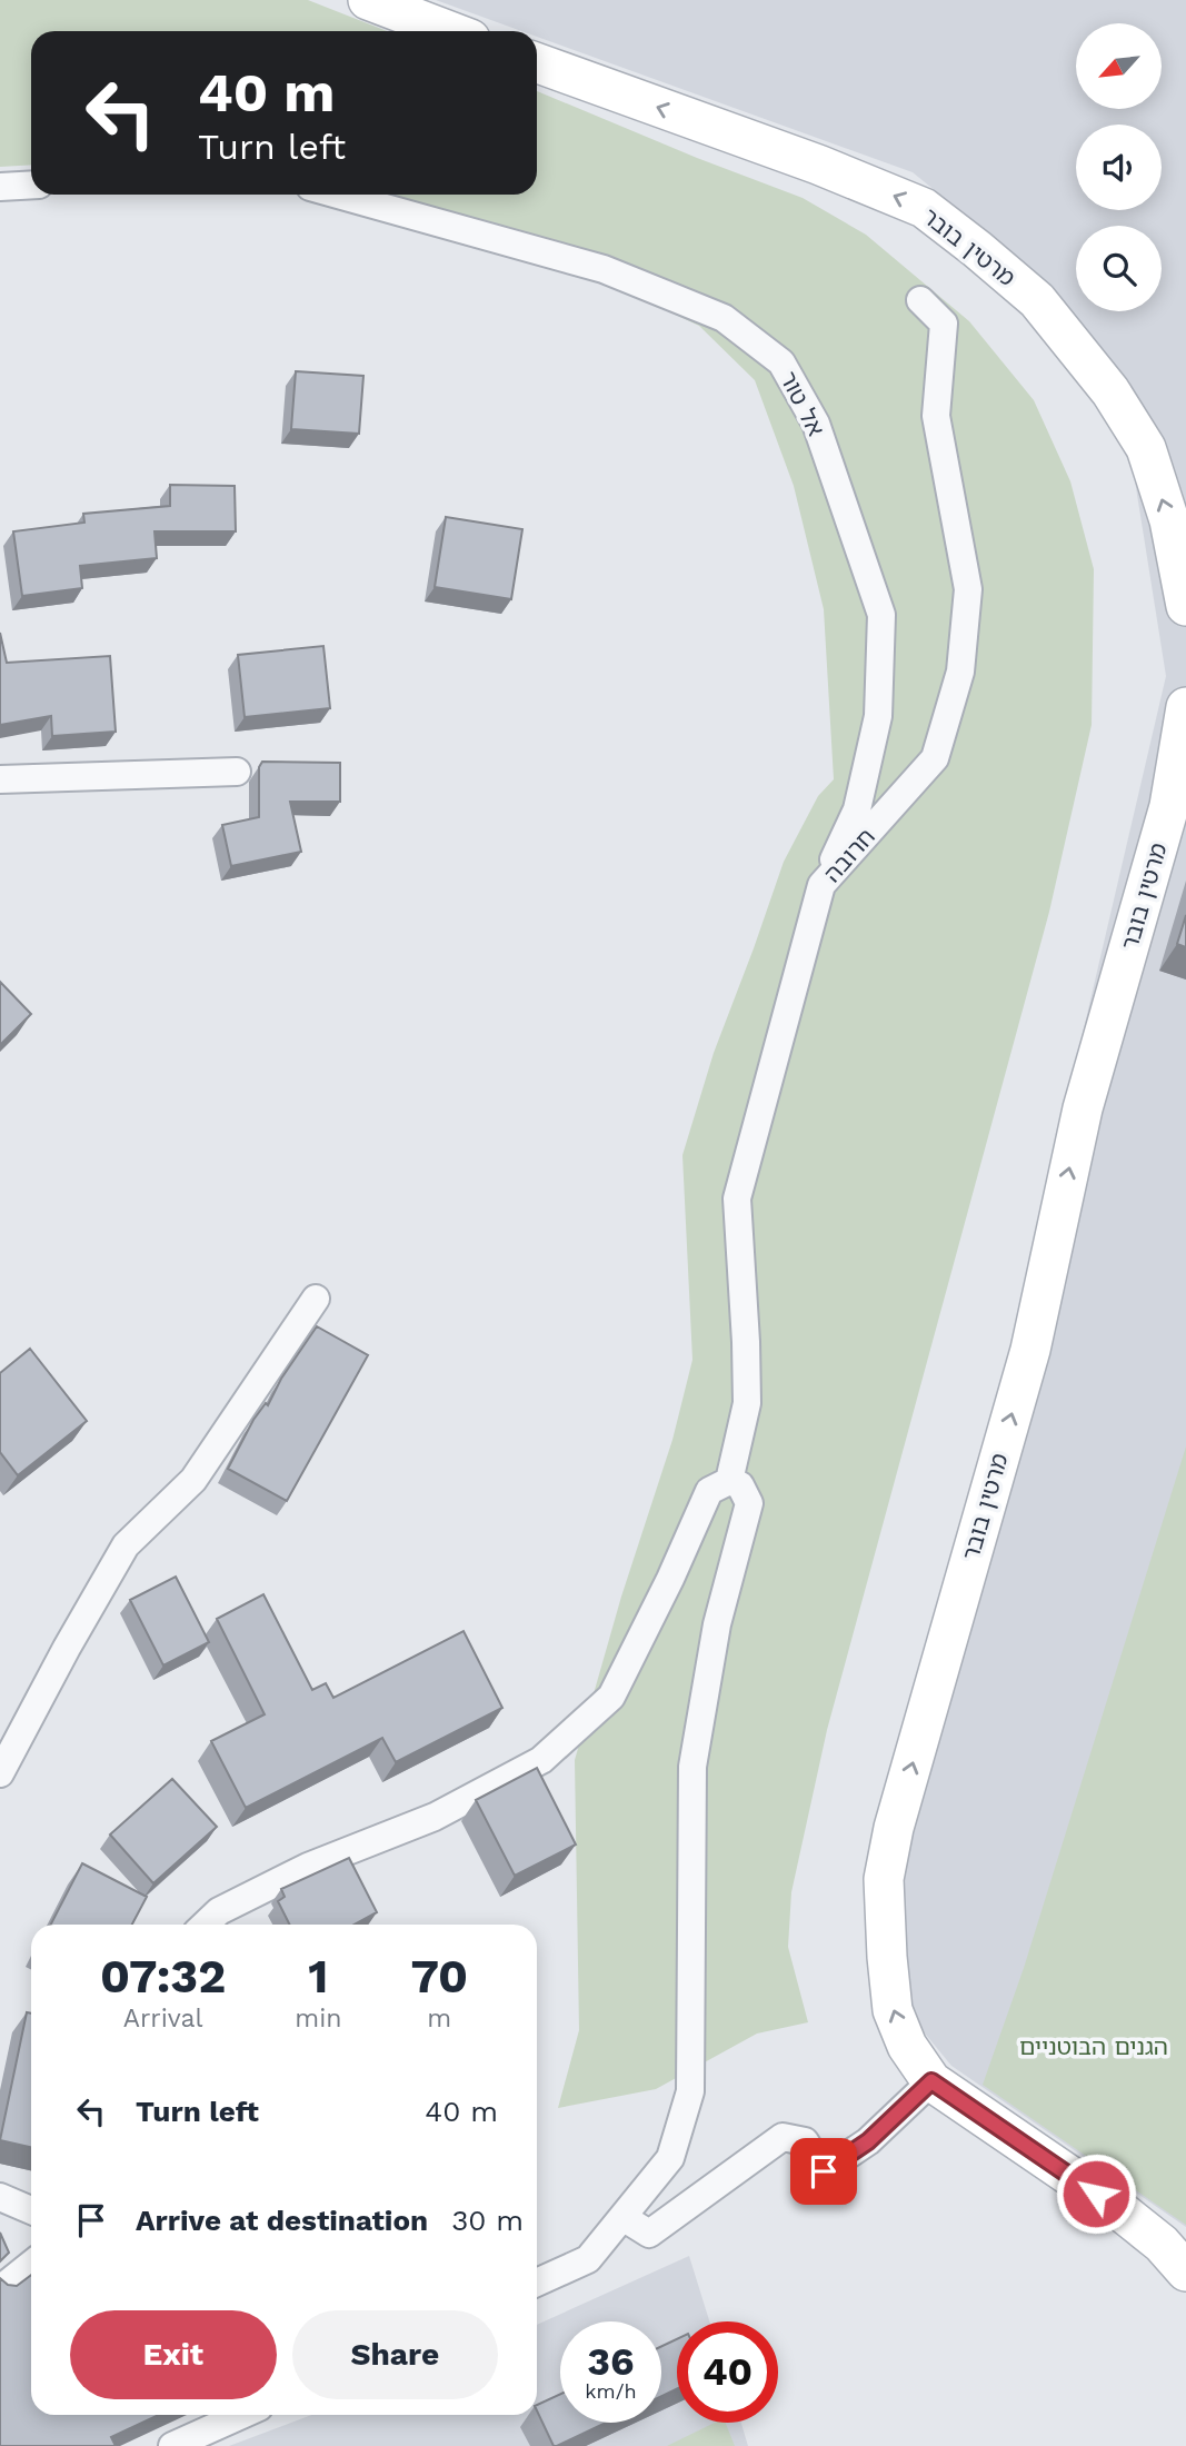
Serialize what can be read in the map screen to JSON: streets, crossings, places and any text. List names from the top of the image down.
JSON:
{
  "streets": {
    "street": ["מרטין בובר", "אל טור", "חרובה"]
  },
  "crossings": [
    ["אל טור", "חרובה"]
  ],
  "parks": ["הגנים הבוטניים"],
  "north": "bottom left",
  "page": {
    "turn": ["40 m", "Turn left"],
    "eta": [
      "07:32",
      "Arrival",
      "1",
      "min",
      "70",
      "m"
    ],
    "list": [
      {
        "name": "Turn left",
        "value": "40 m"
      },
      {
        "name": "Arrive at destination",
        "value": "30 m"
      }
    ],
    "buttons": ["Exit", "Share"],
    "speed": "36 km/h",
    "limit": "40"
  }
}
